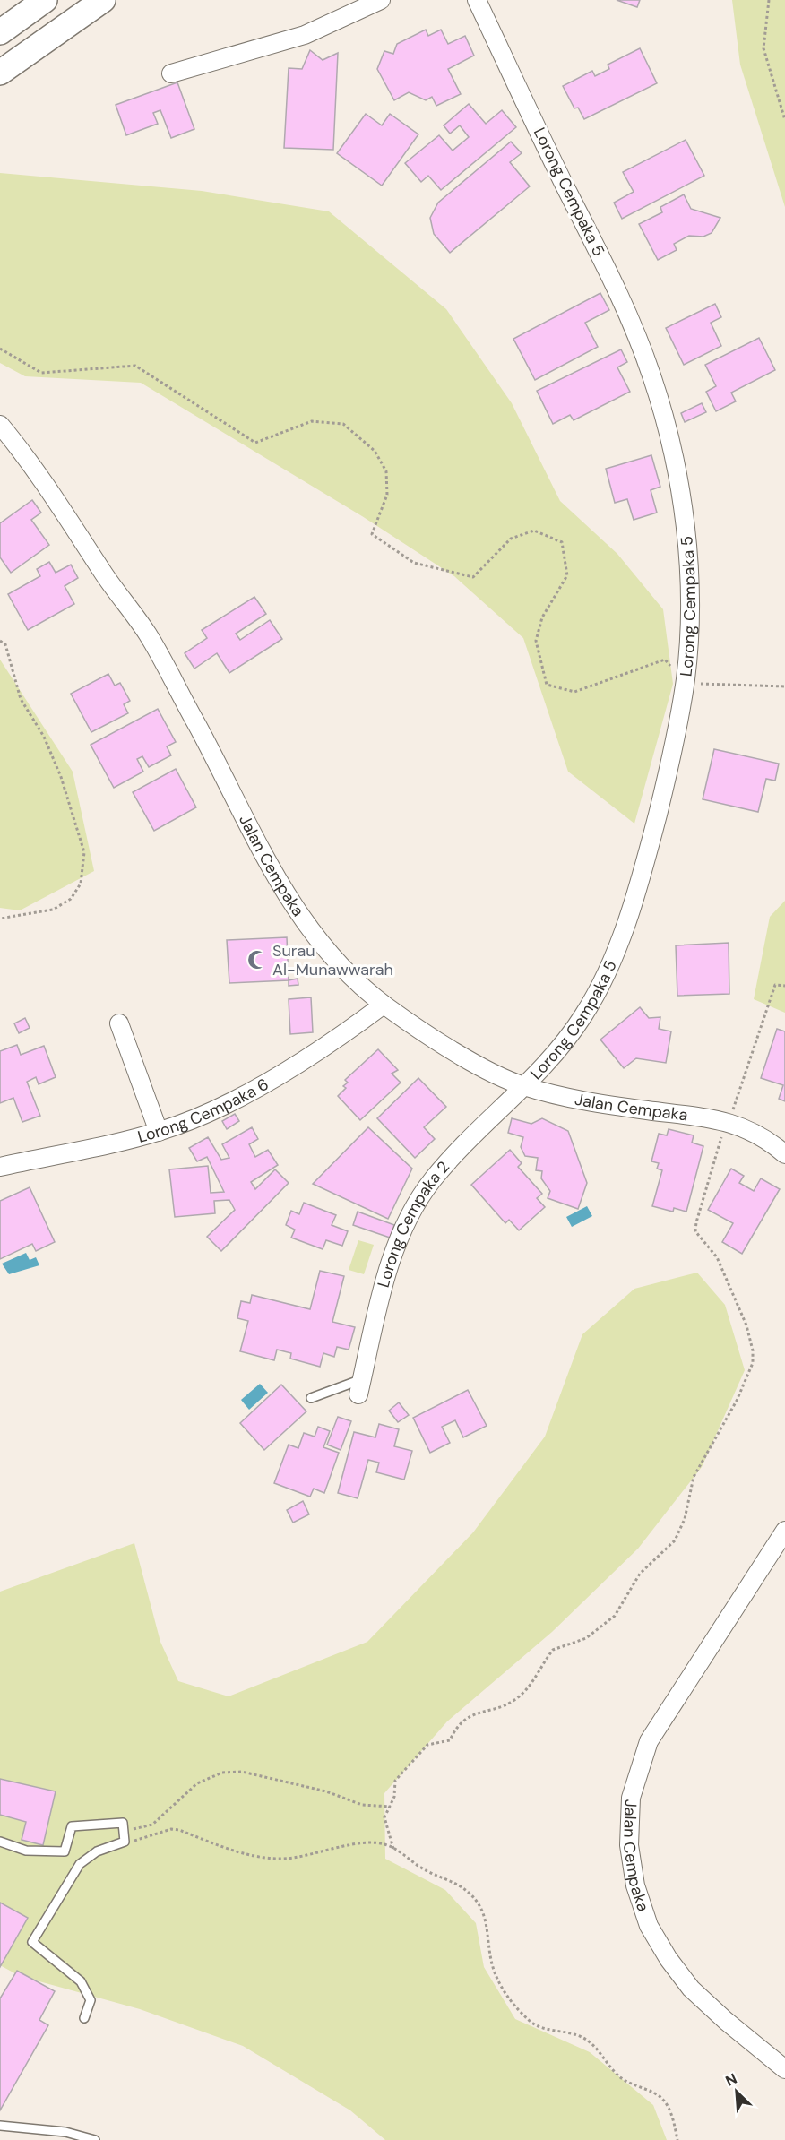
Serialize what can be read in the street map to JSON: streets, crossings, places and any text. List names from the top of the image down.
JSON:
{
  "streets": {
    "street": [
      "Lorong Cempaka 5",
      "Jalan Cempaka",
      "Lorong Cempaka 6",
      "Lorong Cempaka 2"
    ]
  },
  "crossings": [
    ["Lorong Cempaka 5", "Jalan Cempaka"],
    ["Lorong Cempaka 5", "Lorong Cempaka 2"],
    ["Jalan Cempaka", "Lorong Cempaka 6"],
    ["Jalan Cempaka", "Lorong Cempaka 2"]
  ],
  "places": {
    "mosque": ["Surau Al-Munawwarah"]
  },
  "north": "top left"
}
